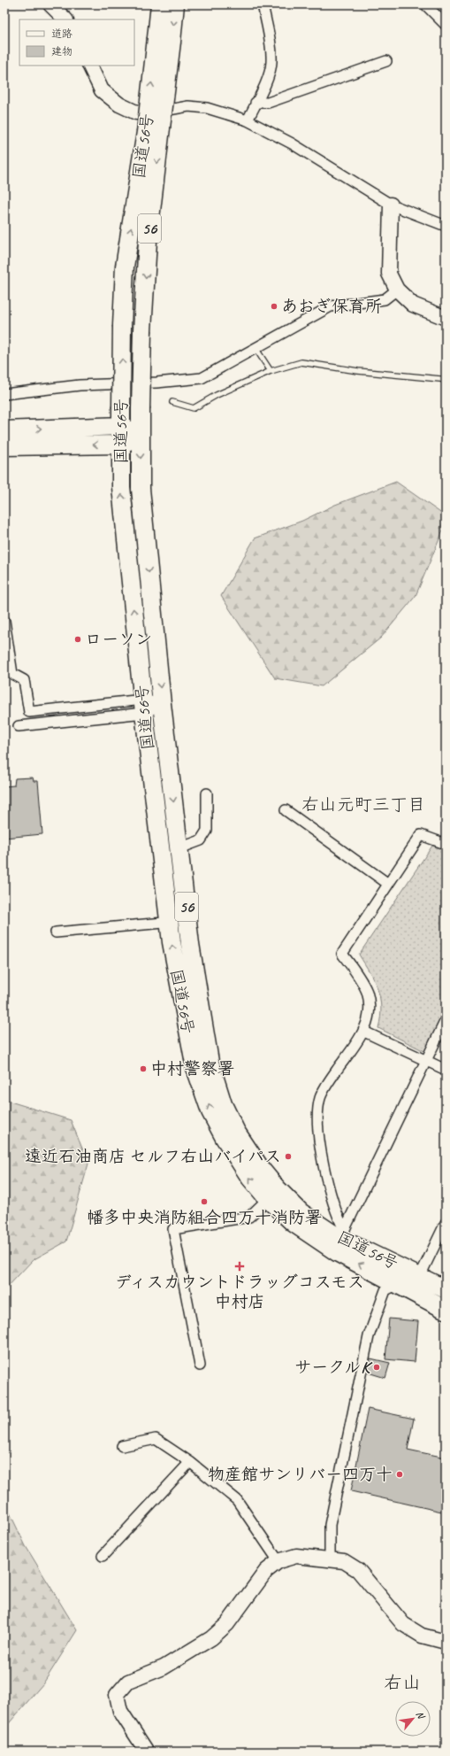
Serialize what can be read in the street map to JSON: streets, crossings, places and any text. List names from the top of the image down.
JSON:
{
  "streets": {
    "highway": ["国道56号", "56"]
  },
  "districts": ["右山元町三丁目", "右山"],
  "places": {
    "other": [
      "あおぎ保育所",
      "ローソン",
      "中村警察署",
      "遠近石油商店 セルフ右山バイパス",
      "幡多中央消防組合四万十消防署",
      "サークルK",
      "物産館サンリバー四万十"
    ],
    "health": ["ディスカウントドラッグコスモス 中村店"]
  },
  "legend": ["道路", "建物"],
  "north": "top right"
}
